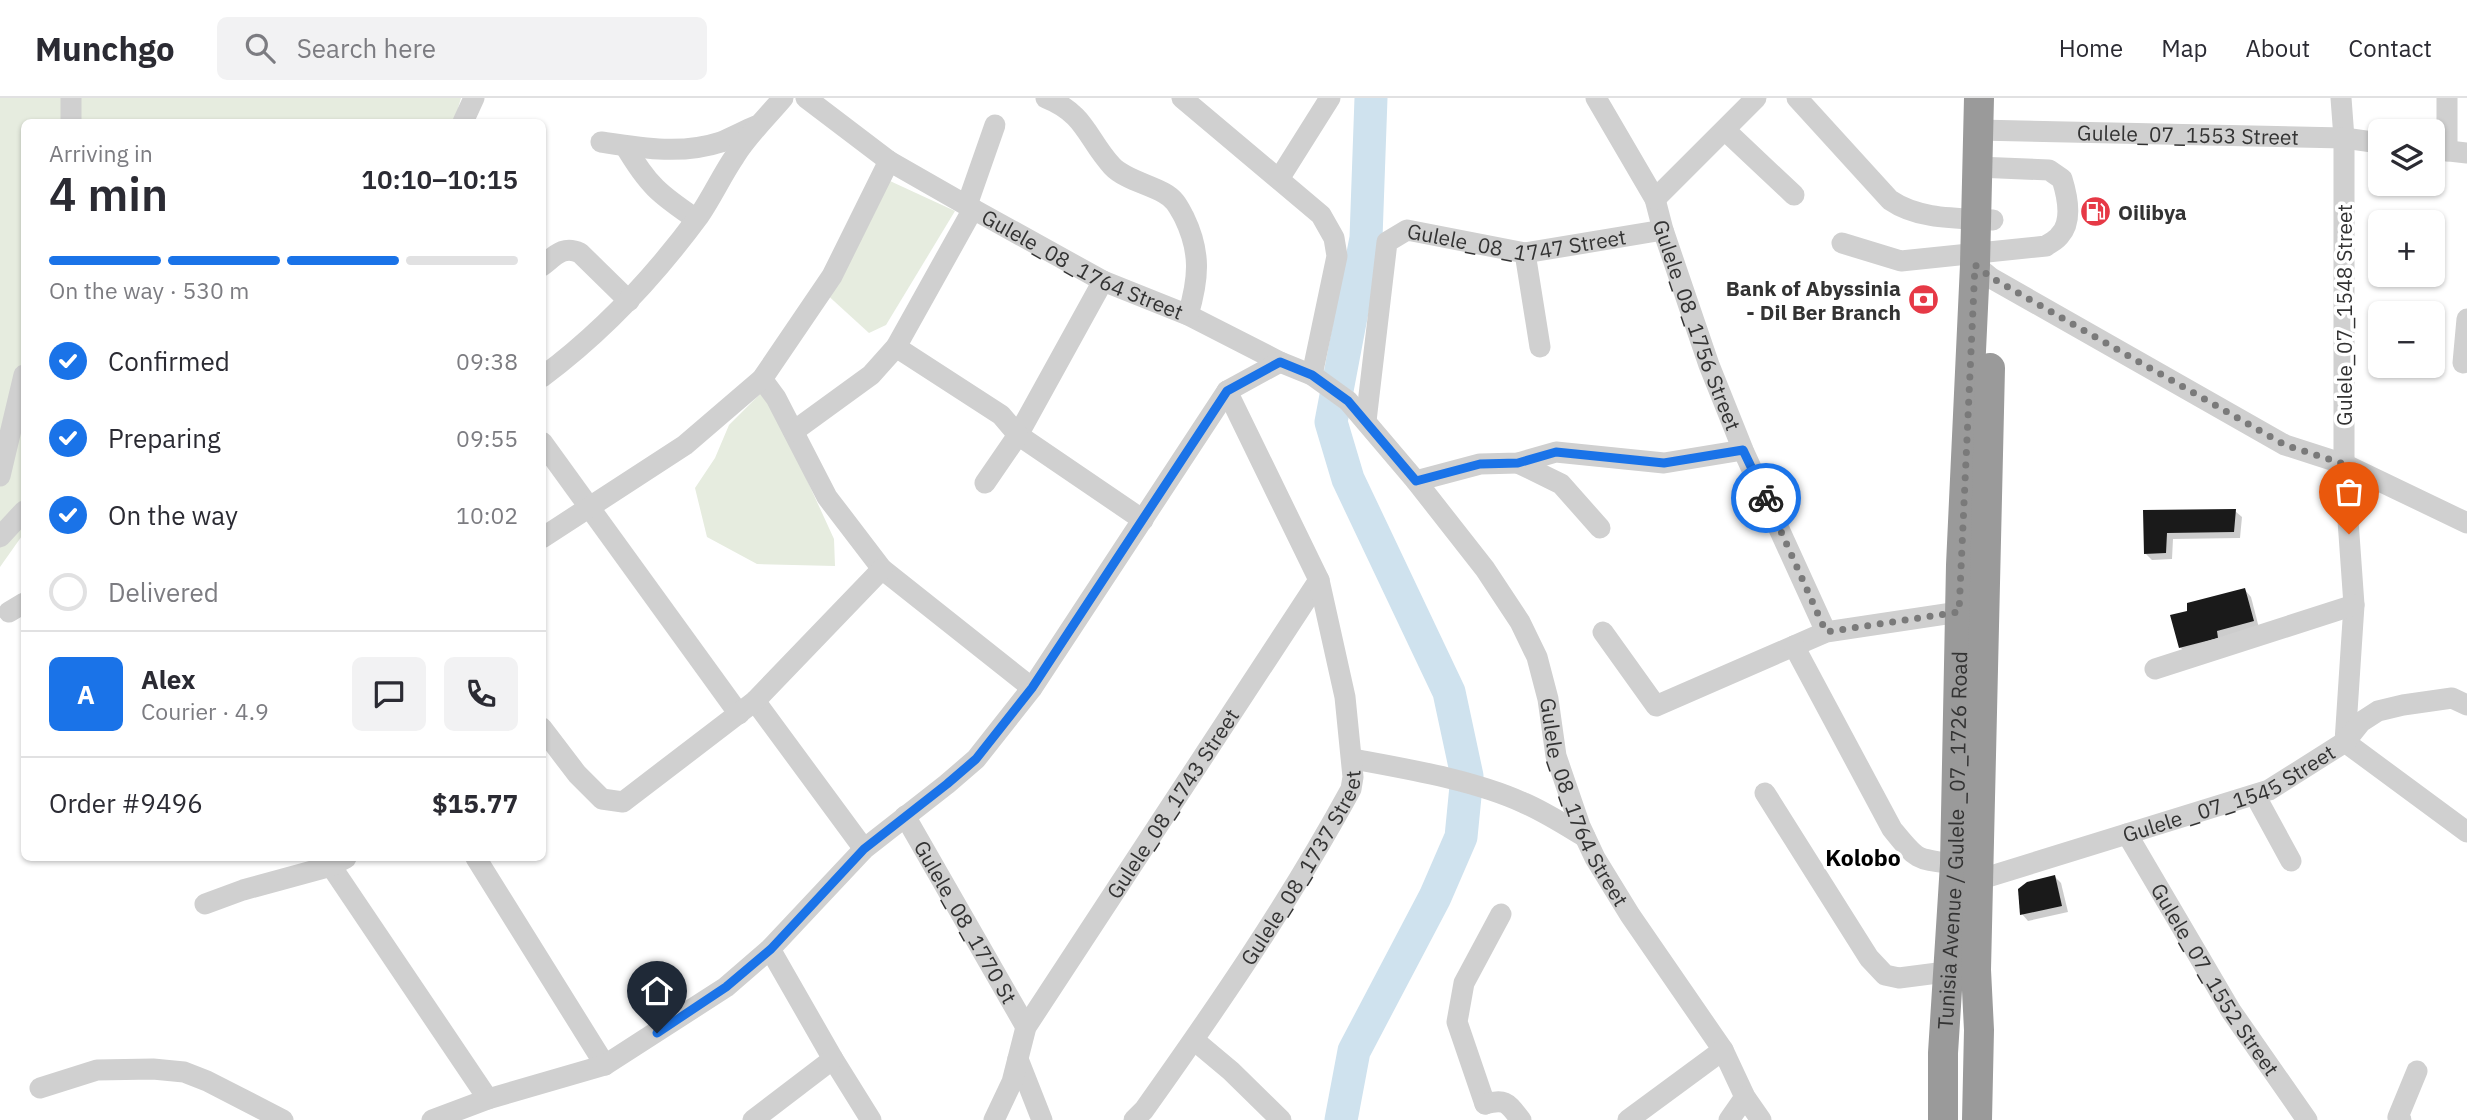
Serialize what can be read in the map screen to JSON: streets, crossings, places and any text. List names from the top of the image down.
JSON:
{
  "streets": {
    "highway": ["Tunisia Avenue / Gulele _07_1726 Road"],
    "street": [
      "Gulele_07_1553 Street",
      "Gulele_08_1747 Street",
      "Gulele_08_1764 Street",
      "Gulele_07_1548 Street",
      "Gulele_08_1756 Street",
      "Gulele _07_1545 Street",
      "Gulele_08_1743 Street",
      "Gulele_08_1737 Street",
      "Gulele_08_1770 St",
      "Gulele_07_1552 Street"
    ]
  },
  "crossings": [
    ["Gulele_07_1553 Street", "Gulele_07_1548 Street"],
    ["Gulele_07_1553 Street", "Tunisia Avenue / Gulele _07_1726 Road"],
    ["Gulele_08_1747 Street", "Gulele_08_1764 Street"],
    ["Gulele_08_1747 Street", "Gulele_08_1756 Street"],
    ["Gulele_07_1548 Street", "Gulele _07_1545 Street"],
    ["Gulele _07_1545 Street", "Tunisia Avenue / Gulele _07_1726 Road"],
    ["Gulele _07_1545 Street", "Gulele_07_1552 Street"],
    ["Gulele_08_1743 Street", "Gulele_08_1737 Street"],
    ["Gulele_08_1743 Street", "Gulele_08_1770 St"]
  ],
  "districts": ["Kolobo"],
  "places": {
    "fuel station": ["Oilibya"],
    "bank": ["Bank of Abyssinia - Dil Ber Branch"]
  },
  "page": {
    "header": "Munchgo",
    "search": "Search here",
    "nav": [
      "Home",
      "Map",
      "About",
      "Contact"
    ],
    "map_buttons": ["+", "−"],
    "heading": ["4 min", "Arriving in", "10:10–10:15"],
    "panel": [
      "Alex",
      "Courier · 4.9",
      "Order #9496",
      "$15.77"
    ],
    "bar": "On the way · 530 m",
    "list": [
      ["Confirmed", "09:38"],
      ["Preparing", "09:55"],
      ["On the way", "10:02"],
      "Delivered"
    ],
    "round": "A"
  }
}
